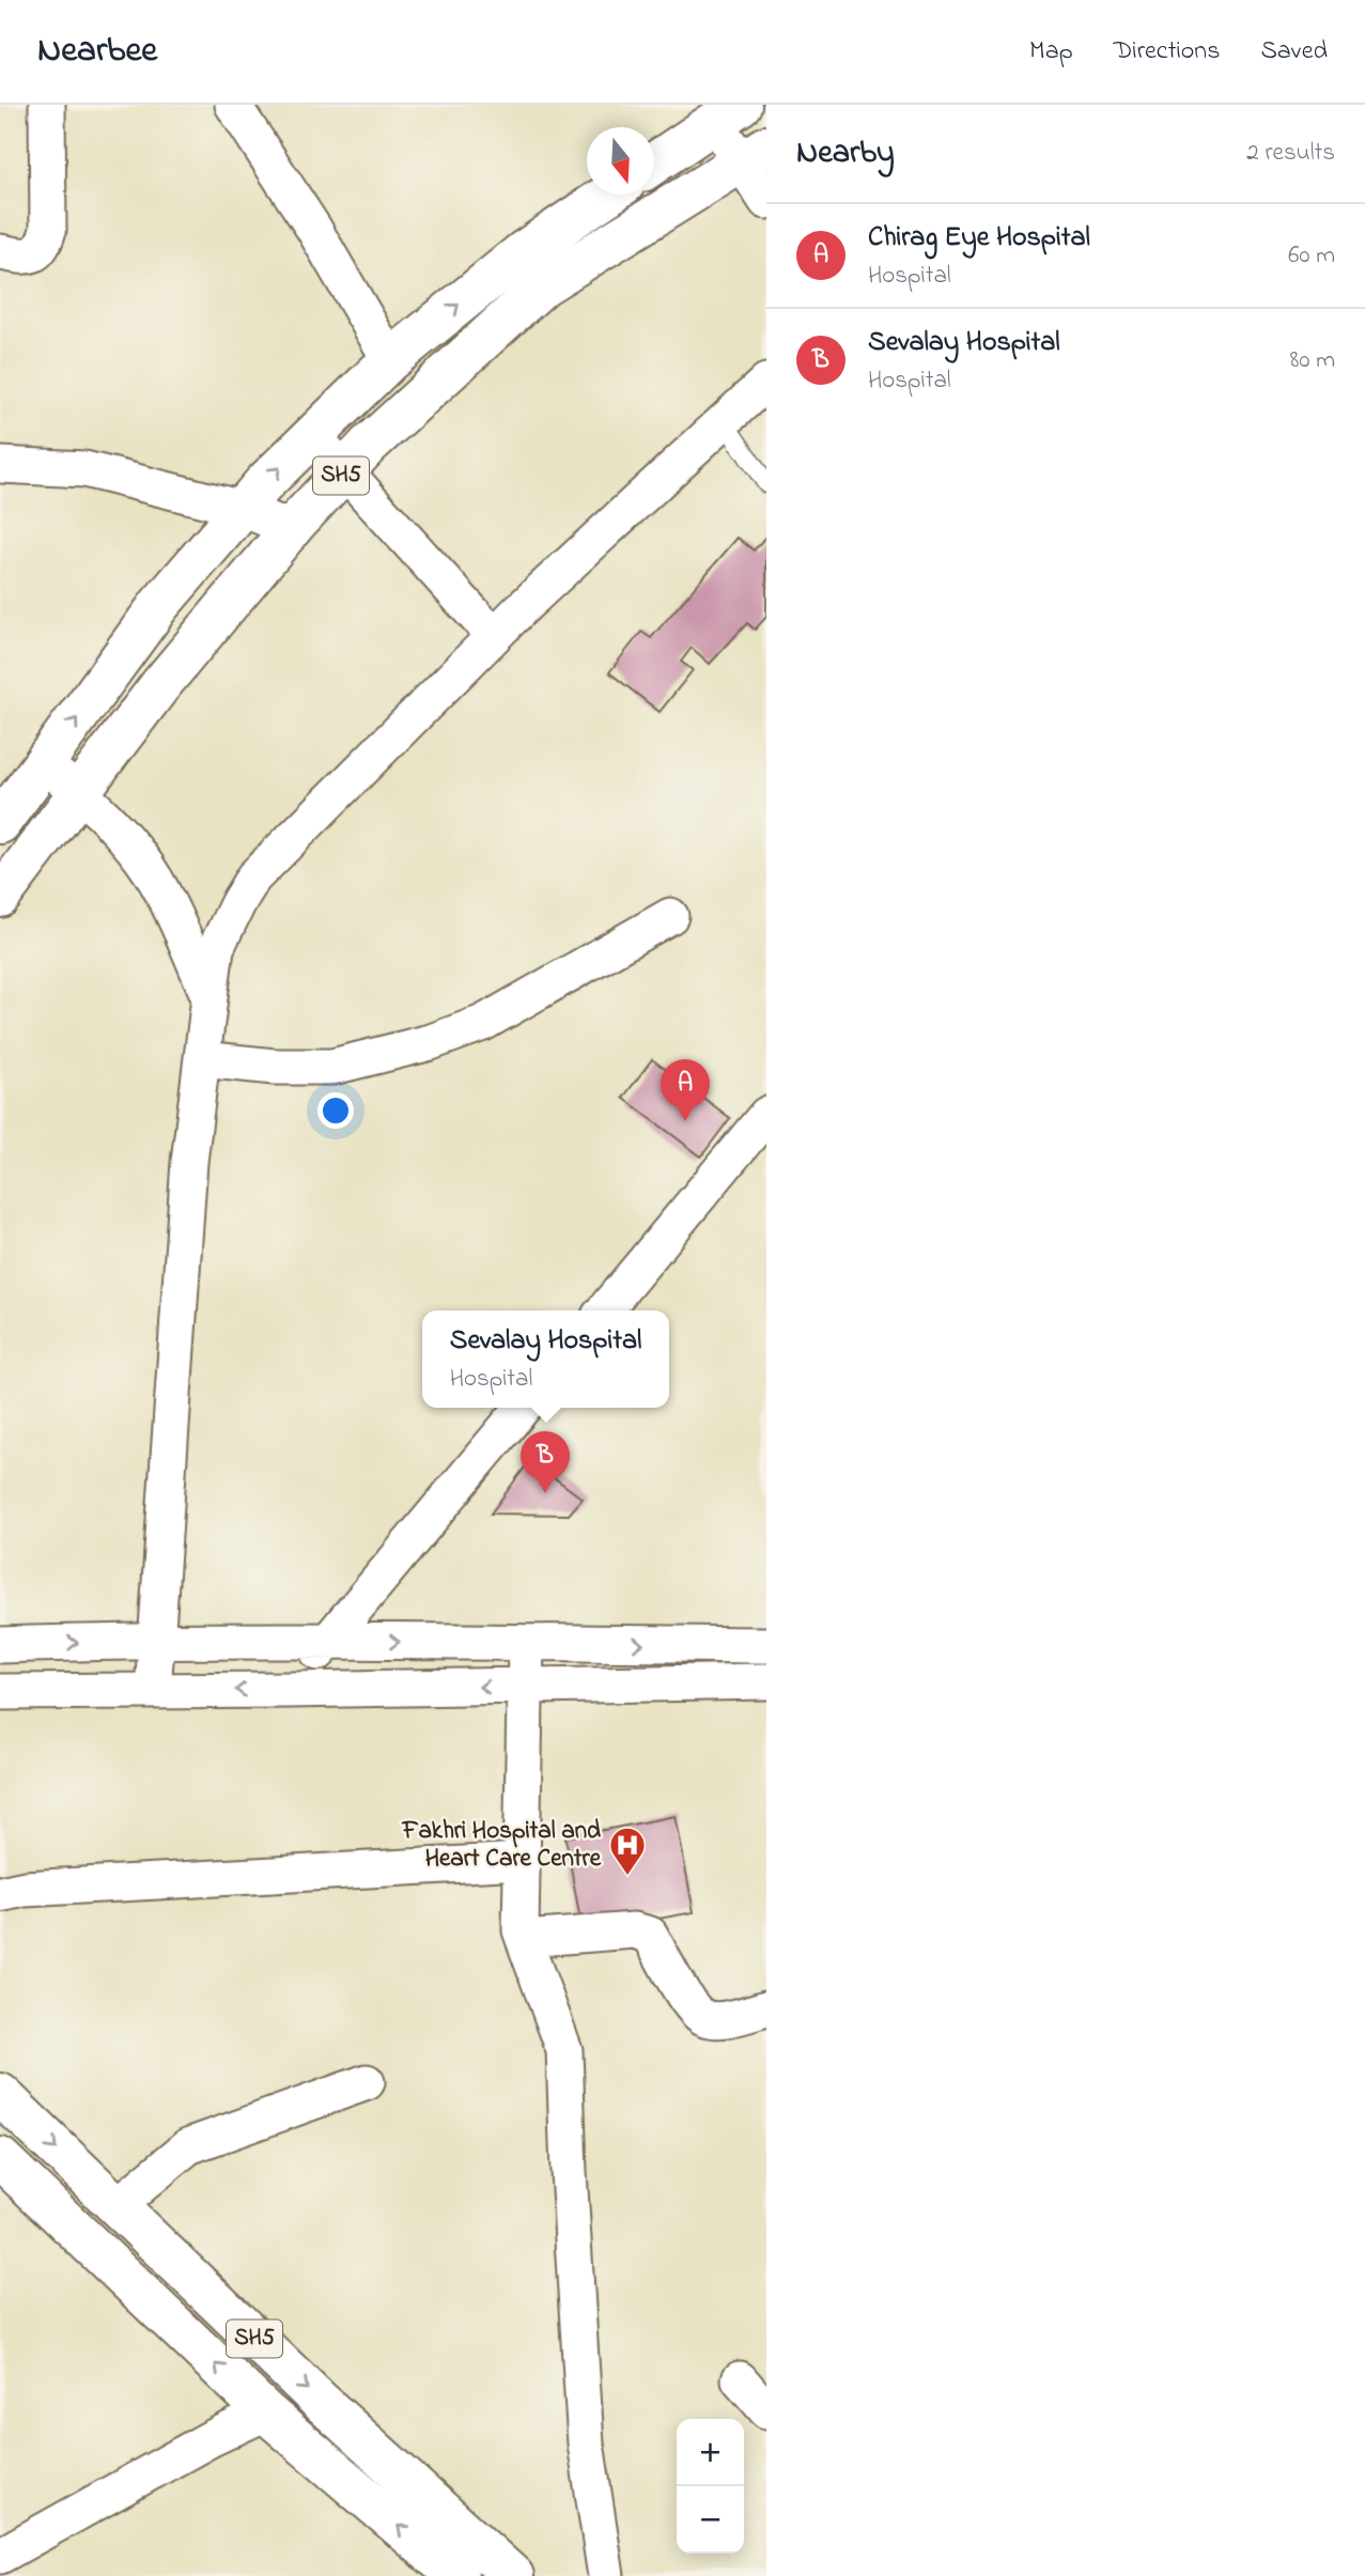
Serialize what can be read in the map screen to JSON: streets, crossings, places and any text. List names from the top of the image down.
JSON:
{
  "streets": {
    "main road": ["SH5"]
  },
  "places": {
    "hospital": ["Fakhri Hospital and Heart Care Centre"]
  },
  "north": "bottom",
  "page": {
    "header": "Nearbee",
    "nav": ["Map", "Directions", "Saved"],
    "heading": ["Nearby", "2 results"],
    "list": [
      {
        "mark": "A",
        "name": "Chirag Eye Hospital",
        "note": "Hospital",
        "value": "60 m"
      },
      {
        "mark": "B",
        "name": "Sevalay Hospital",
        "note": "Hospital",
        "value": "80 m"
      }
    ],
    "pins": ["A", "B"],
    "popup": ["Sevalay Hospital", "Hospital"],
    "map_buttons": ["+", "−"]
  }
}
